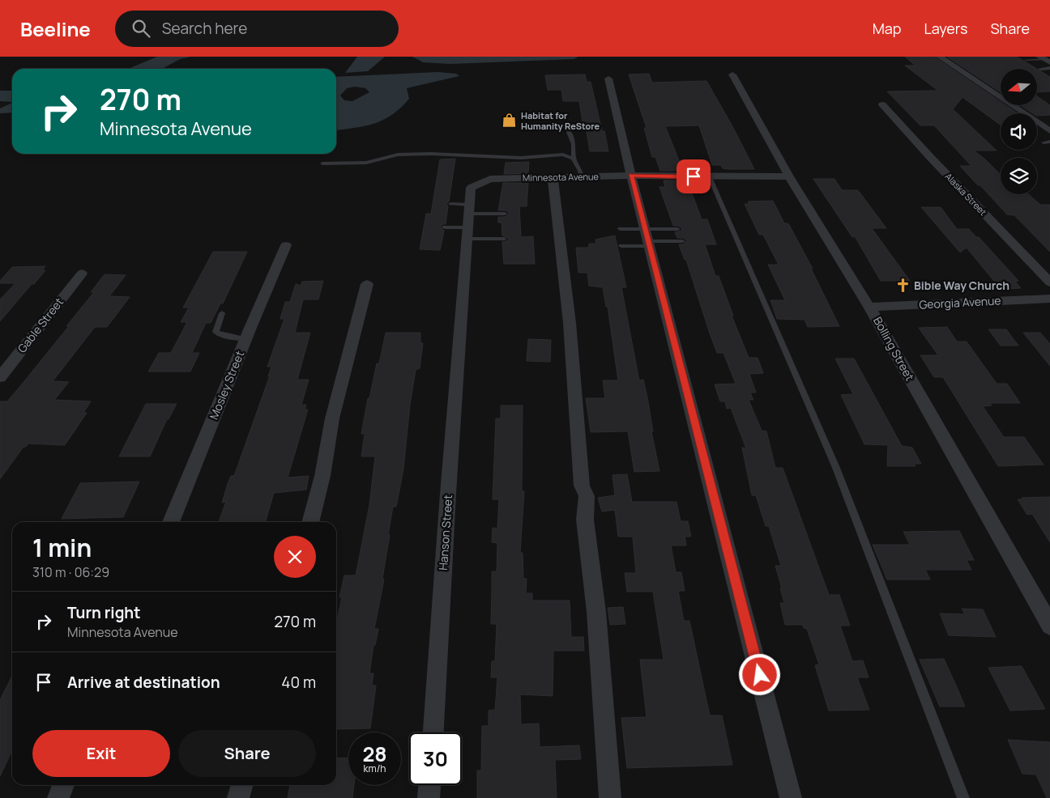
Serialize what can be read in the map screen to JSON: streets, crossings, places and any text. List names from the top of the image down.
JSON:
{
  "streets": {
    "street": [
      "Minnesota Avenue",
      "Alaska Street",
      "Georgia Avenue",
      "Gable Street",
      "Bolling Street",
      "Mosley Street",
      "Hanson Street"
    ]
  },
  "crossings": [
    ["Minnesota Avenue", "Bolling Street"],
    ["Minnesota Avenue", "Hanson Street"],
    ["Georgia Avenue", "Bolling Street"]
  ],
  "places": {
    "shop": ["Habitat for Humanity ReStore"],
    "church": ["Bible Way Church"]
  },
  "north": "left",
  "page": {
    "header": "Beeline",
    "search": "Search here",
    "nav": ["Map", "Layers", "Share"],
    "turn": ["270 m", "Minnesota Avenue"],
    "heading": ["1 min", "310 m · 06:29"],
    "list": [
      {
        "name": "Turn right",
        "note": "Minnesota Avenue",
        "value": "270 m"
      },
      {
        "name": "Arrive at destination",
        "value": "40 m"
      }
    ],
    "buttons": ["Exit", "Share"],
    "speed": "28 km/h",
    "limit": "30"
  }
}
